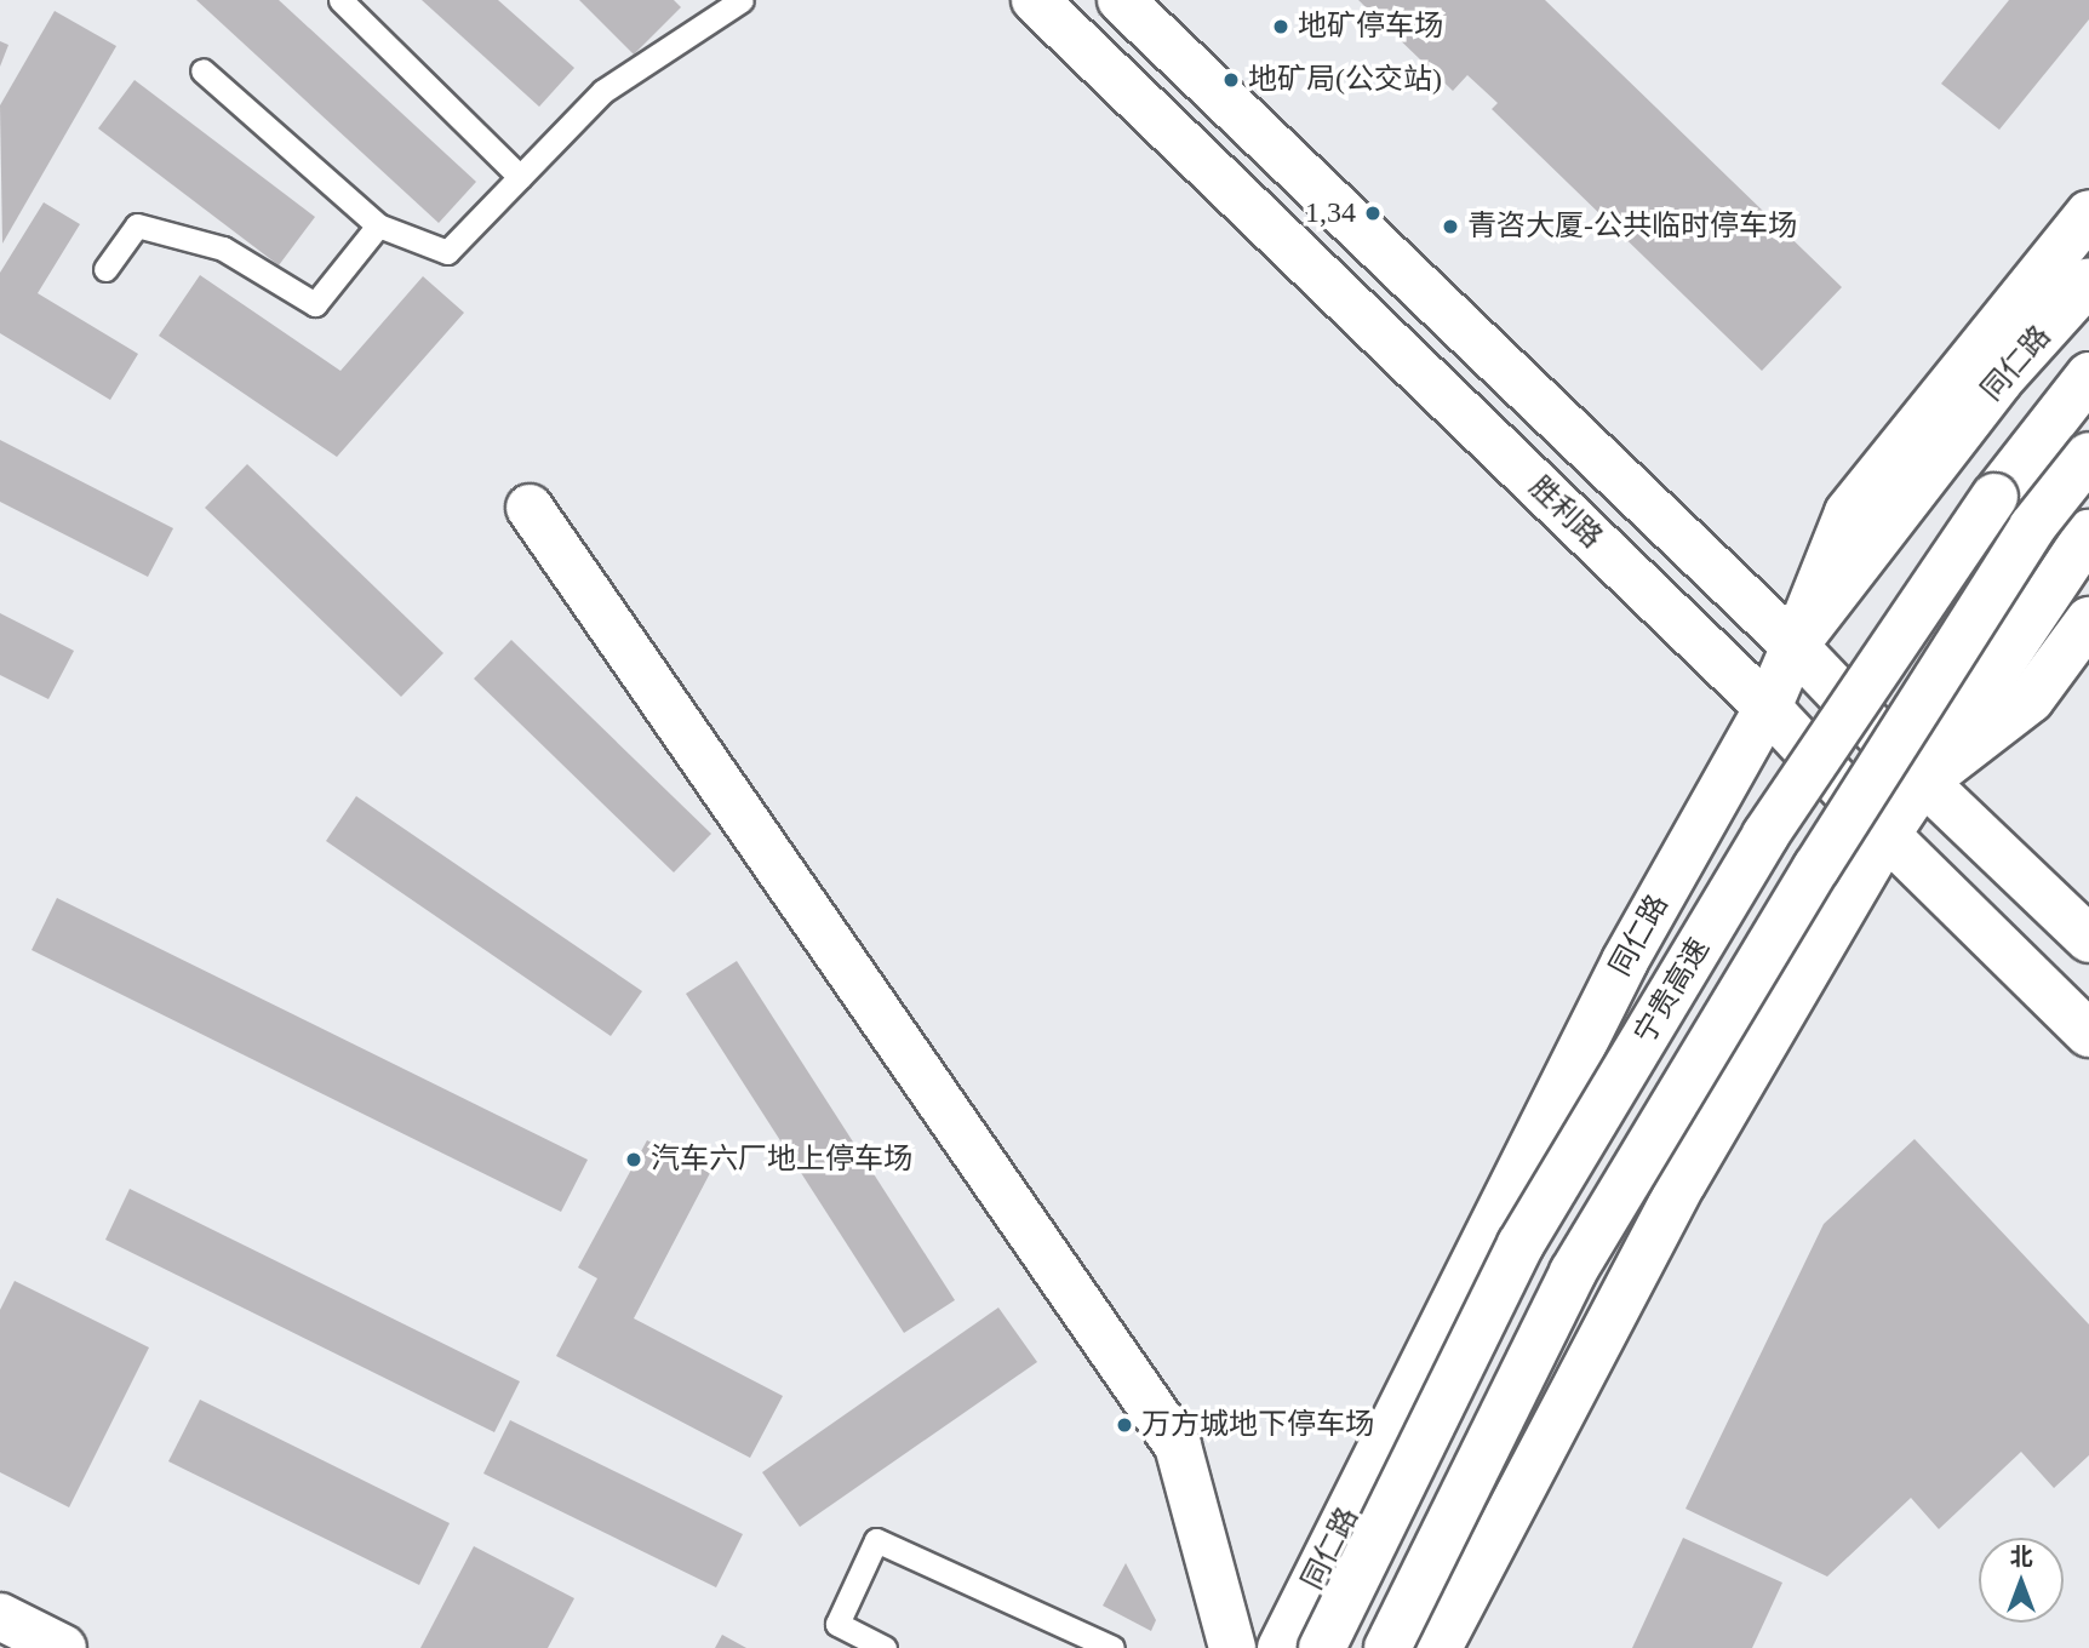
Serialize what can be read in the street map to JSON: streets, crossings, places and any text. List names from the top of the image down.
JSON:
{
  "streets": {
    "main road": ["同仁路", "胜利路", "宁贵高速"]
  },
  "crossings": [
    ["同仁路", "胜利路"]
  ],
  "places": [
    "地矿停车场",
    "地矿局(公交站)",
    "1,34",
    "青咨大厦-公共临时停车场",
    "汽车六厂地上停车场",
    "万方城地下停车场"
  ],
  "north": "top"
}
